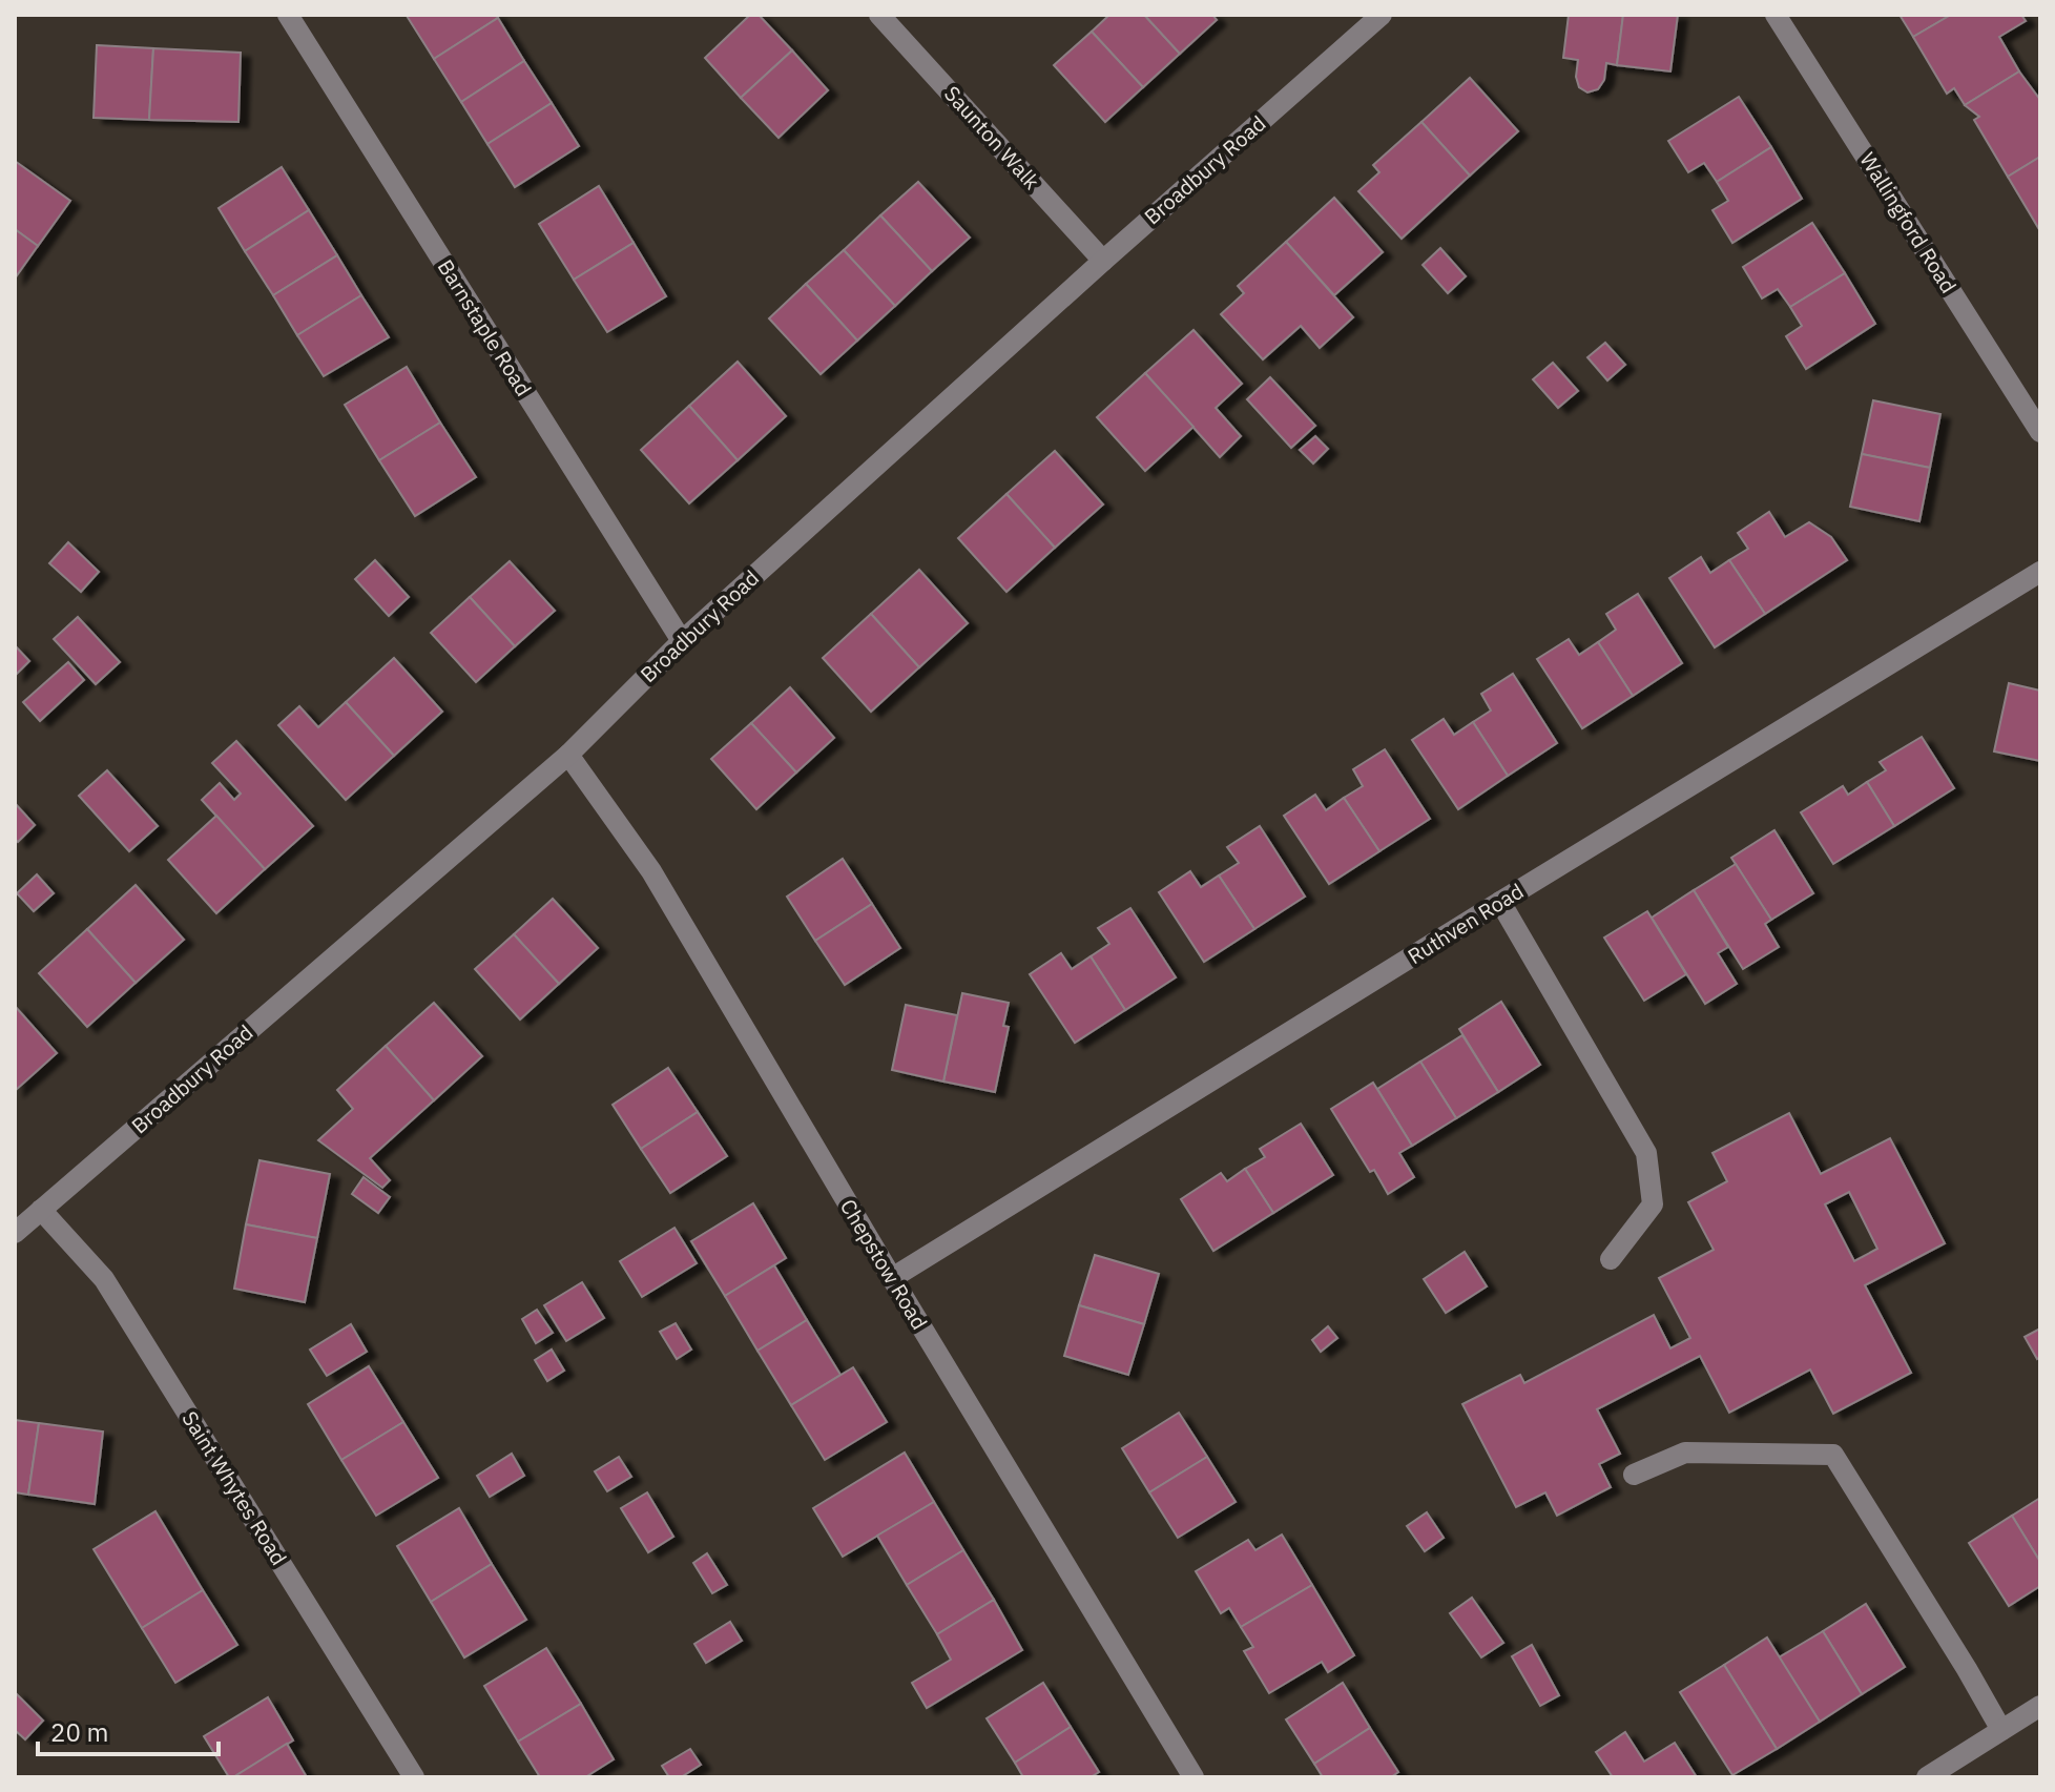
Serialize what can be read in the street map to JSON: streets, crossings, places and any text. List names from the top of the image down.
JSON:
{
  "streets": {
    "street": [
      "Saunton Walk",
      "Broadbury Road",
      "Wallingford Road",
      "Barnstaple Road",
      "Ruthven Road",
      "Chepstow Road",
      "Saint Whytes Road"
    ]
  },
  "crossings": [
    ["Saunton Walk", "Broadbury Road"],
    ["Broadbury Road", "Barnstaple Road"],
    ["Broadbury Road", "Chepstow Road"],
    ["Broadbury Road", "Saint Whytes Road"],
    ["Ruthven Road", "Chepstow Road"]
  ],
  "scale_bar": "20 m"
}
